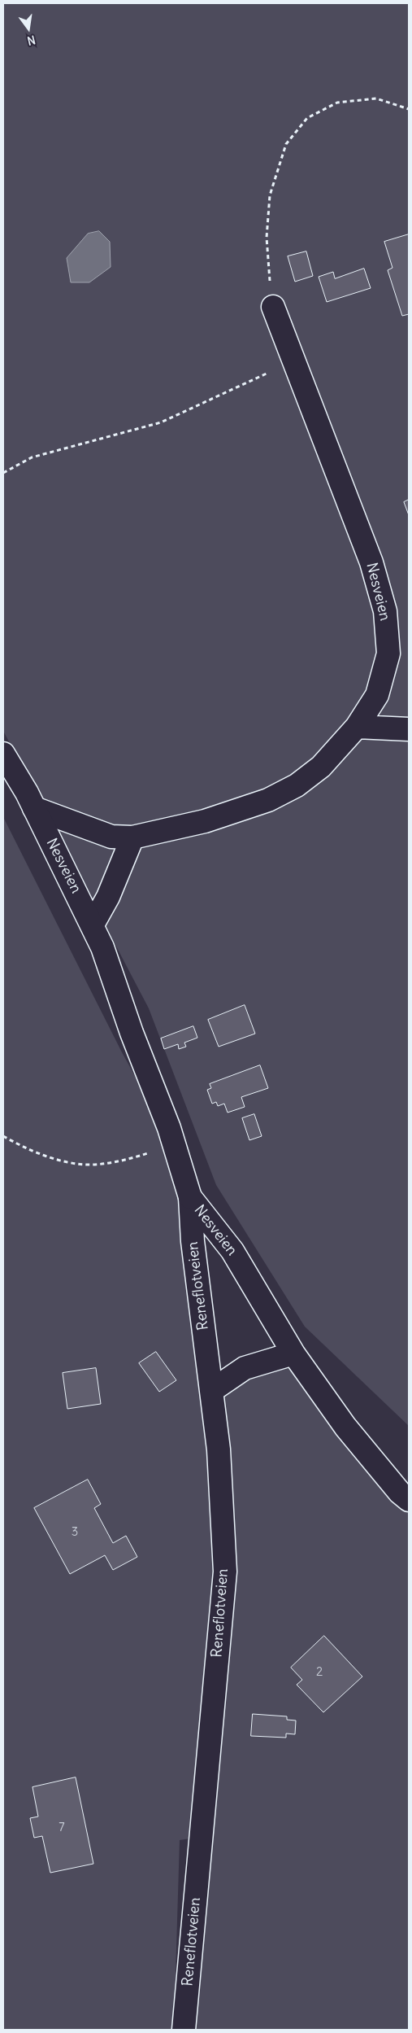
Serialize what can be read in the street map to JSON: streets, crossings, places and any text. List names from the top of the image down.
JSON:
{
  "streets": {
    "street": ["Nesveien", "Reneflotveien"]
  },
  "crossings": [
    ["Nesveien", "Reneflotveien"]
  ],
  "house_numbers": ["3", "2", "7"],
  "north": "bottom"
}
